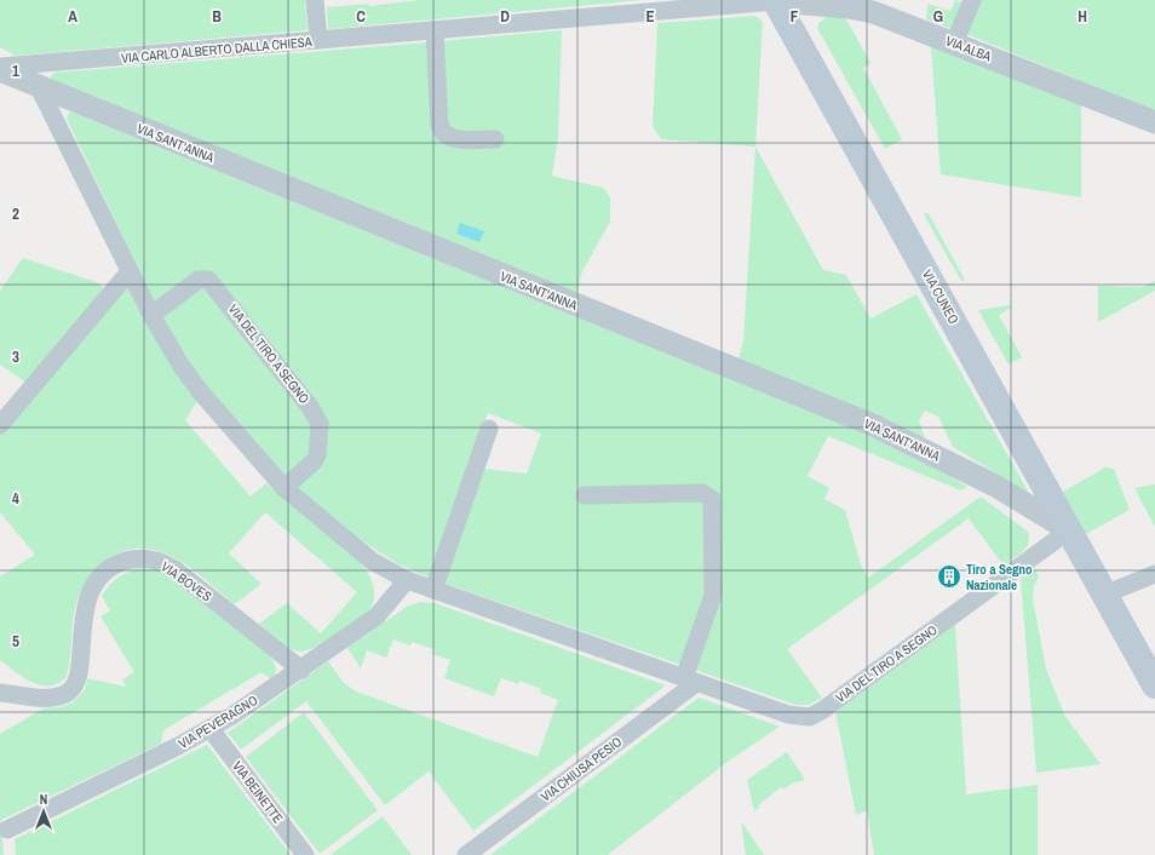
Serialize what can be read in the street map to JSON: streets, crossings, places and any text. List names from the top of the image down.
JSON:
{
  "streets": {
    "main road": ["VIA CUNEO"],
    "street": [
      "VIA ALBA",
      "VIA CARLO ALBERTO DALLA CHIESA",
      "VIA SANT'ANNA",
      "VIA DEL TIRO A SEGNO",
      "VIA BOVES",
      "VIA PEVERAGNO",
      "VIA CHIUSA PESIO",
      "VIA BEINETTE"
    ]
  },
  "crossings": [
    ["VIA ALBA", "VIA CARLO ALBERTO DALLA CHIESA"],
    ["VIA ALBA", "VIA CUNEO"],
    ["VIA CARLO ALBERTO DALLA CHIESA", "VIA SANT'ANNA"],
    ["VIA CARLO ALBERTO DALLA CHIESA", "VIA CUNEO"],
    ["VIA SANT'ANNA", "VIA CUNEO"],
    ["VIA SANT'ANNA", "VIA DEL TIRO A SEGNO"],
    ["VIA CUNEO", "VIA DEL TIRO A SEGNO"],
    ["VIA DEL TIRO A SEGNO", "VIA PEVERAGNO"],
    ["VIA DEL TIRO A SEGNO", "VIA CHIUSA PESIO"],
    ["VIA BOVES", "VIA PEVERAGNO"],
    ["VIA PEVERAGNO", "VIA BEINETTE"]
  ],
  "places": {
    "building": ["Tiro a Segno Nazionale"]
  },
  "north": "top",
  "grid": {
    "columns": [
      "A",
      "B",
      "C",
      "D",
      "E",
      "F",
      "G",
      "H"
    ],
    "rows": [
      "1",
      "2",
      "3",
      "4",
      "5"
    ]
  }
}
